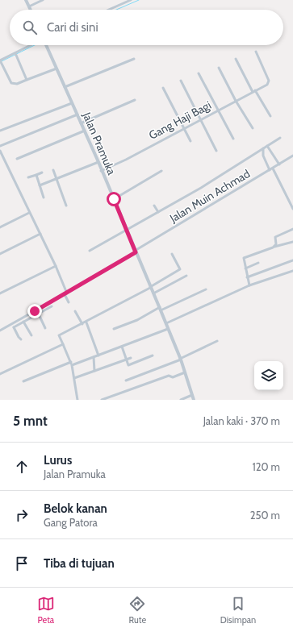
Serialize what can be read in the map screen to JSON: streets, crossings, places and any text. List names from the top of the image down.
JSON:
{
  "streets": {
    "street": ["Gang Haji Bagi", "Jalan Pramuka", "Jalan Muin Achmad"]
  },
  "crossings": [
    ["Gang Haji Bagi", "Jalan Pramuka"],
    ["Jalan Pramuka", "Jalan Muin Achmad"]
  ],
  "page": {
    "search": "Cari di sini",
    "heading": ["5 mnt", "Jalan kaki · 370 m"],
    "list": [
      ["Lurus", "Jalan Pramuka", "120 m"],
      ["Belok kanan", "Gang Patora", "250 m"],
      "Tiba di tujuan"
    ],
    "nav": ["Peta", "Rute", "Disimpan"]
  }
}
